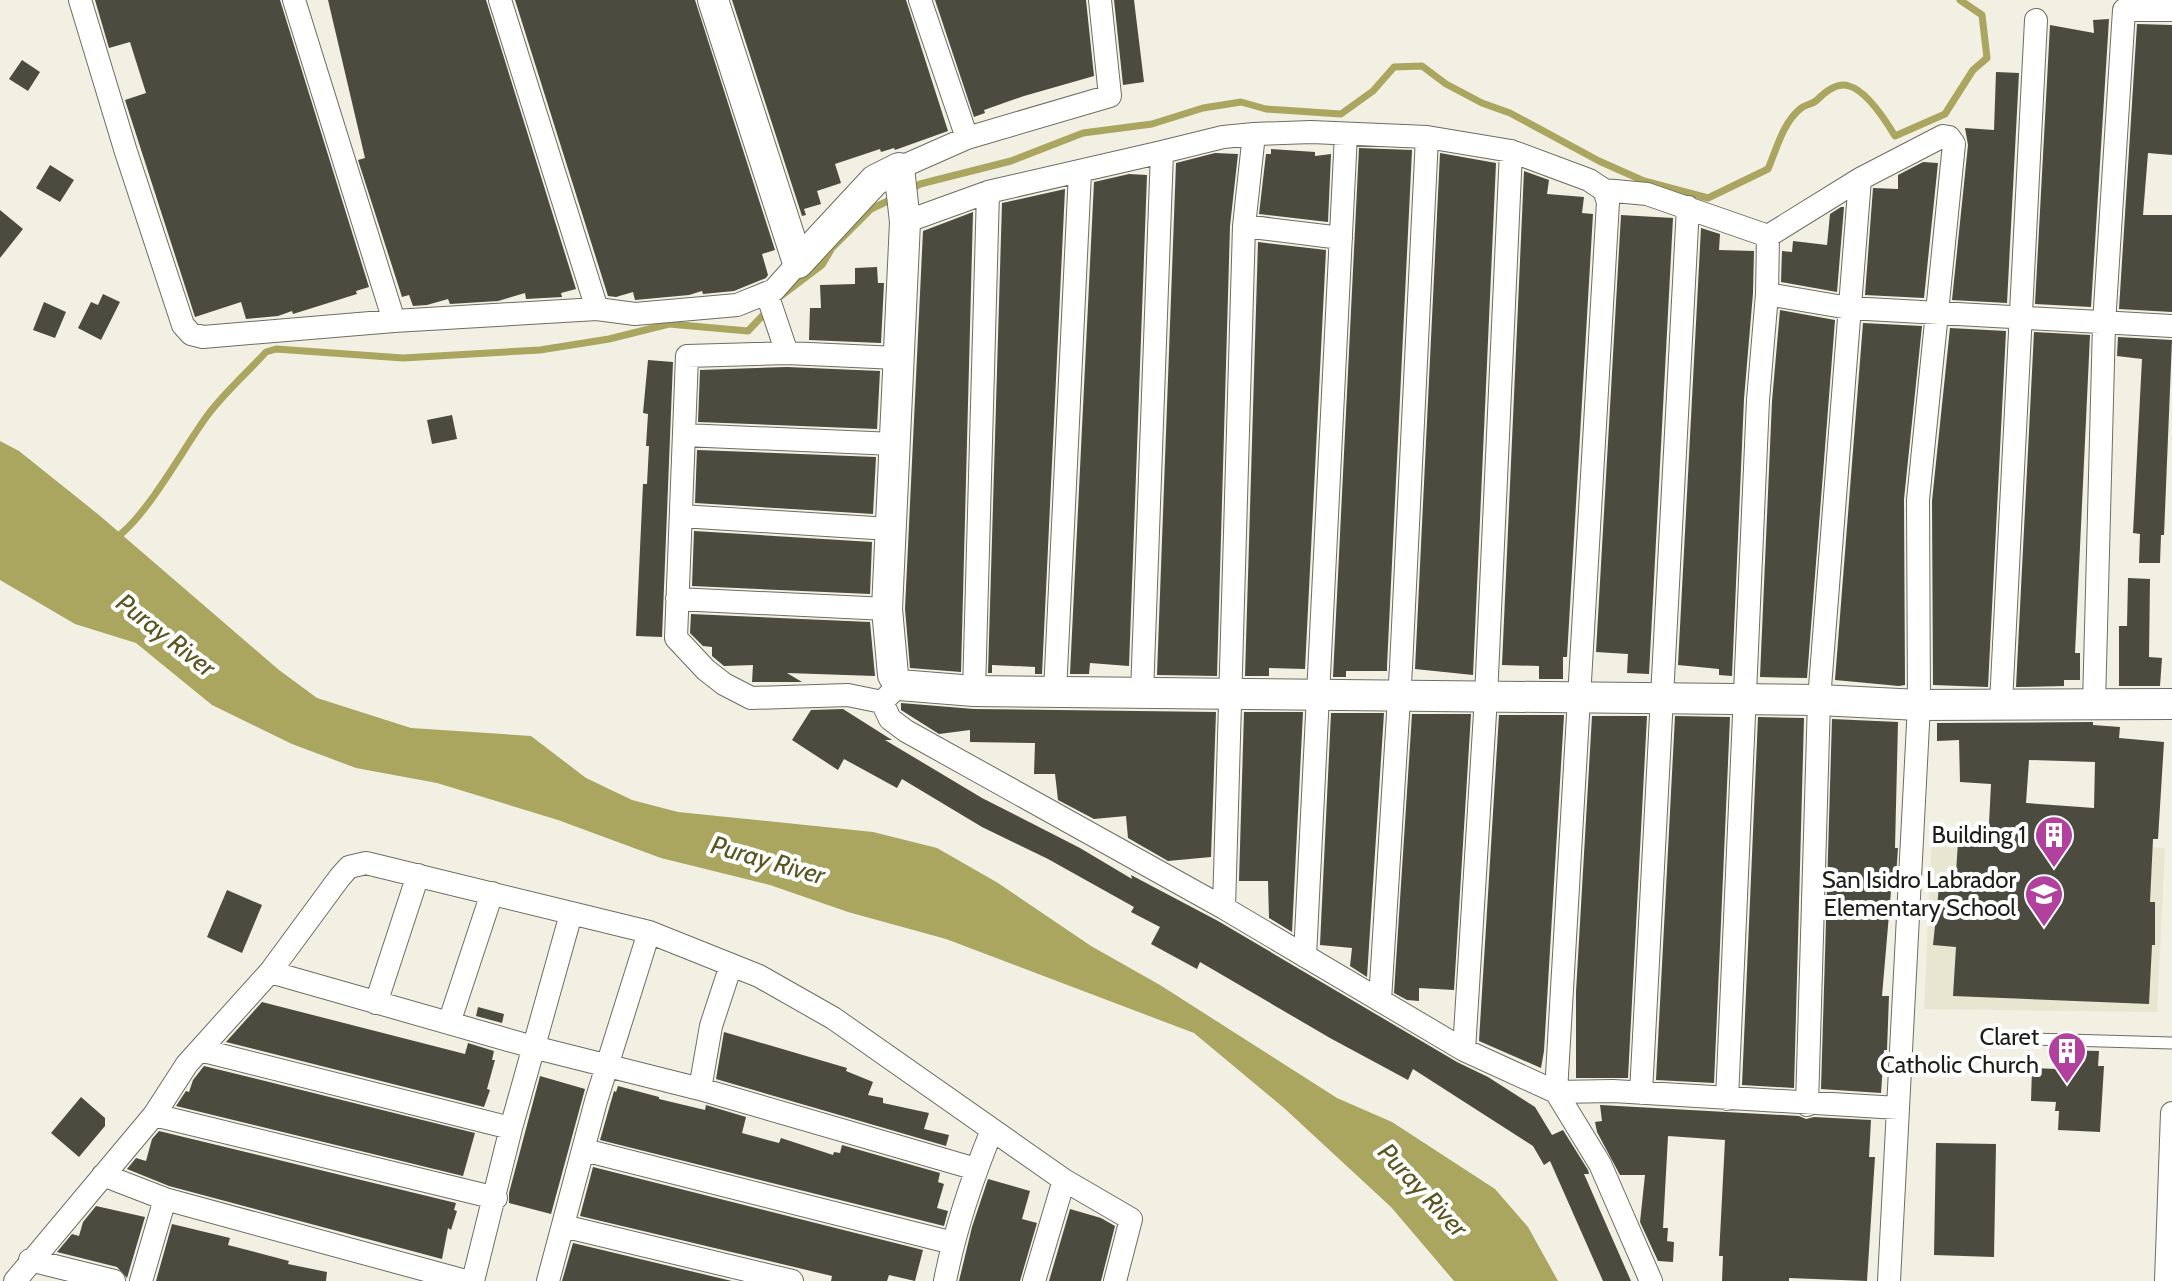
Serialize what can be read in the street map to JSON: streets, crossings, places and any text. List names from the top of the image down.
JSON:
{
  "water": ["Puray River"],
  "places": {
    "building": ["Building 1", "Claret Catholic Church"],
    "school or university": ["San Isidro Labrador Elementary School"]
  }
}
